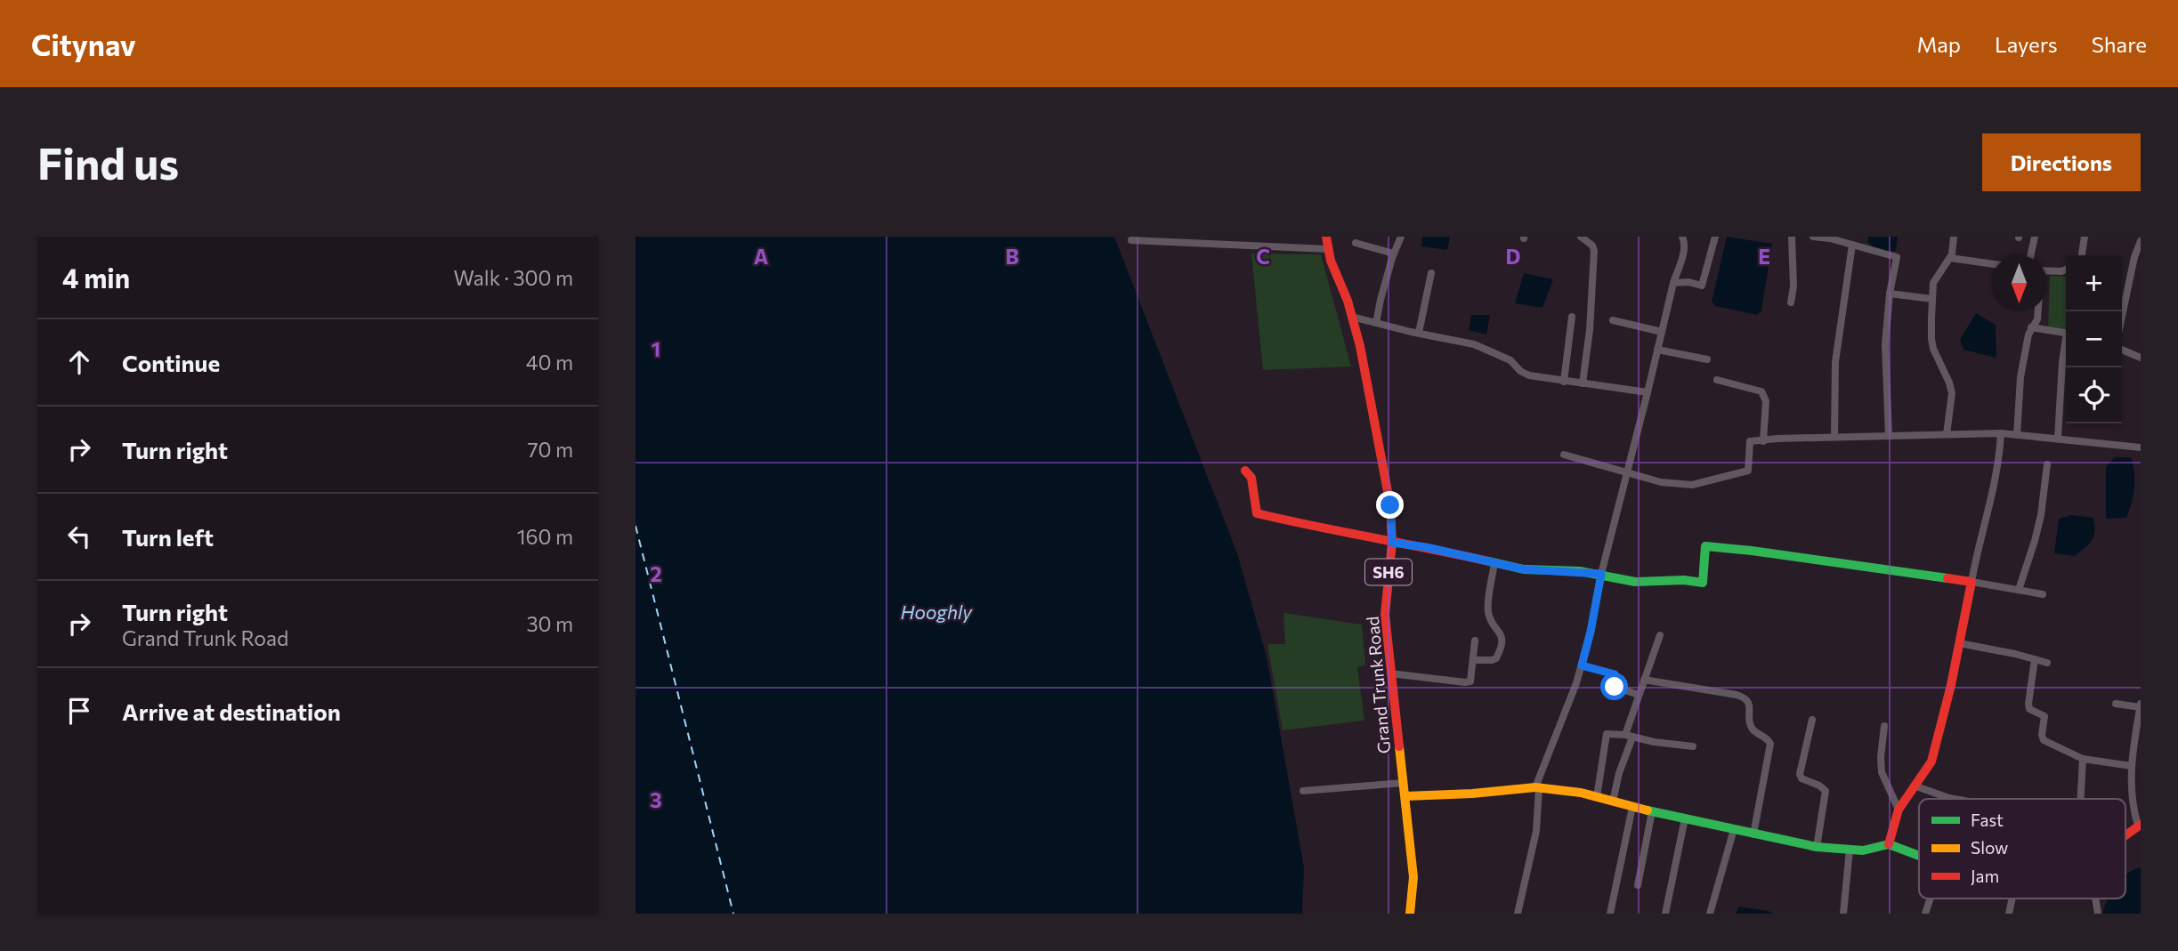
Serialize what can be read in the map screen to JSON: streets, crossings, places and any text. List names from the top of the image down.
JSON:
{
  "streets": {
    "street": ["SH6", "Grand Trunk Road"]
  },
  "water": ["Hooghly"],
  "legend": ["Fast", "Slow", "Jam"],
  "north": "bottom",
  "page": {
    "header": "Citynav",
    "nav": ["Map", "Layers", "Share"],
    "buttons": "Directions",
    "title": "Find us",
    "heading": ["4 min", "Walk · 300 m"],
    "map_buttons": ["+", "−"],
    "list": [
      ["Continue", "40 m"],
      ["Turn right", "70 m"],
      ["Turn left", "160 m"],
      ["Turn right", "Grand Trunk Road", "30 m"],
      "Arrive at destination"
    ]
  },
  "grid": {
    "columns": [
      "A",
      "B",
      "C",
      "D",
      "E"
    ],
    "rows": ["1", "2", "3"]
  }
}
